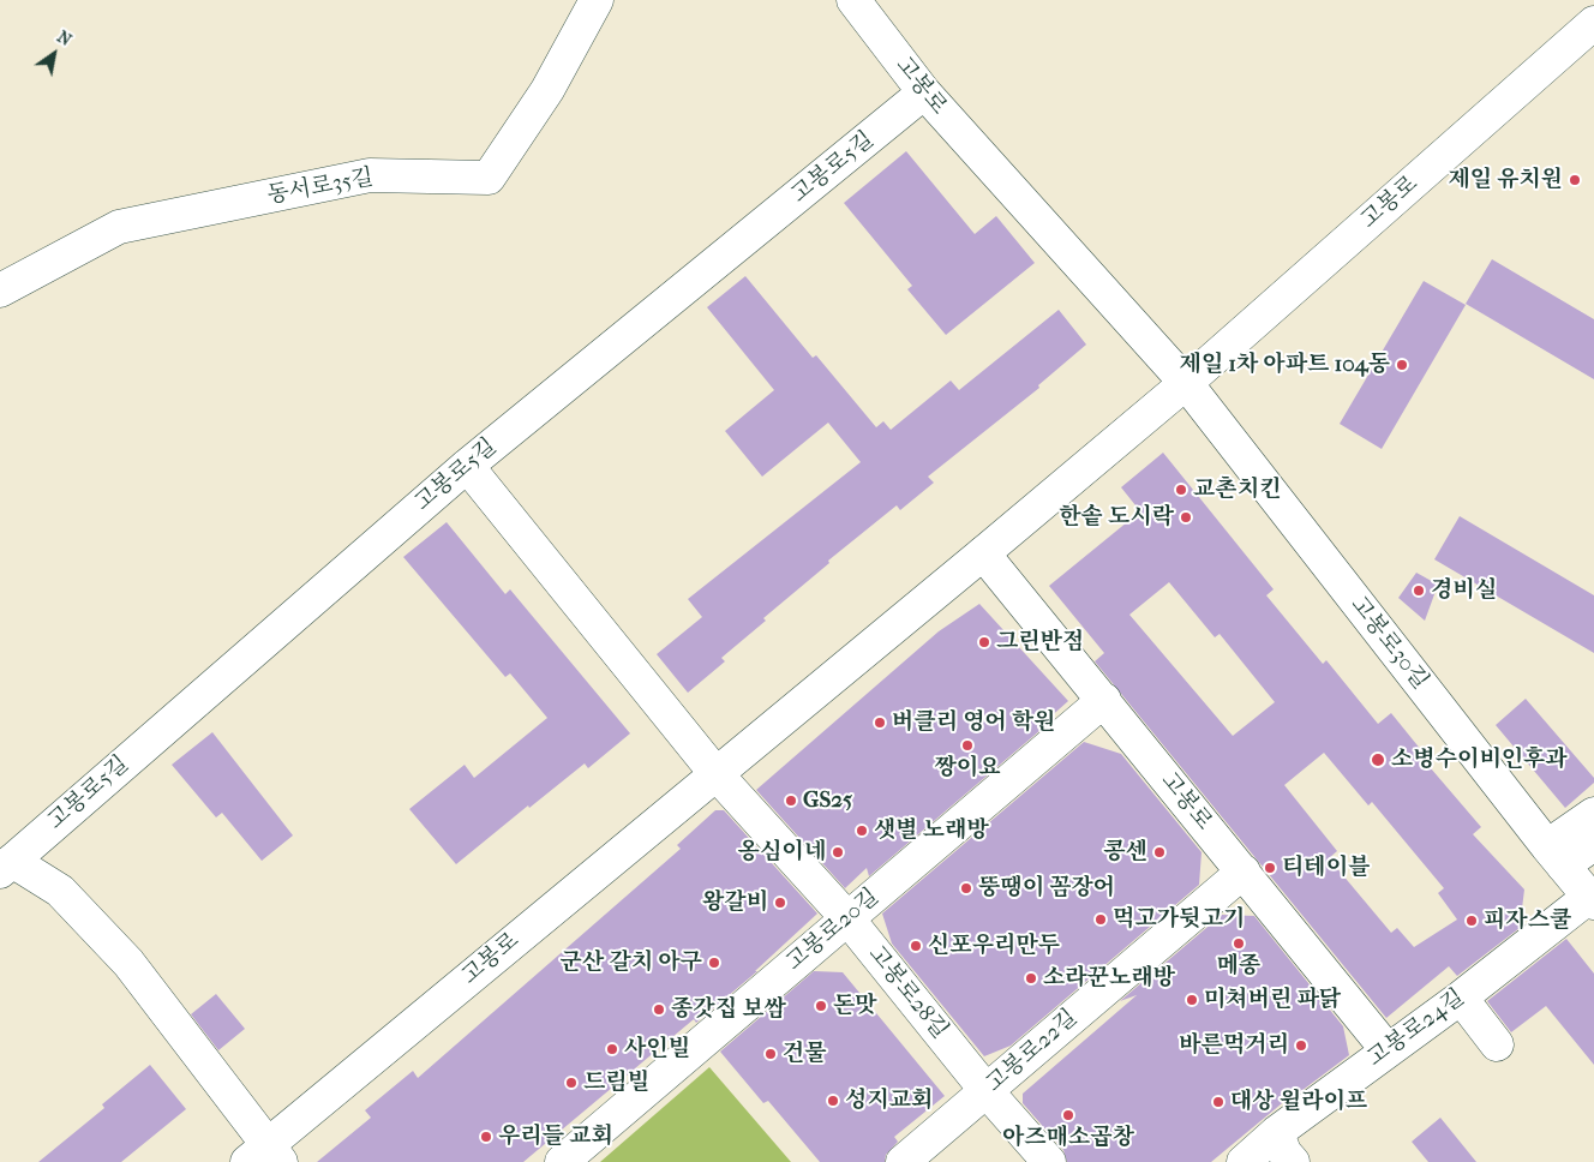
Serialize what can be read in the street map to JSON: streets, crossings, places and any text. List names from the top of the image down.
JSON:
{
  "streets": {
    "street": [
      "고봉로",
      "고봉로5길",
      "동서로35길",
      "고봉로30길",
      "고봉로20길",
      "고봉로28길",
      "고봉로24길",
      "고봉로22길"
    ]
  },
  "crossings": [
    ["고봉로", "고봉로5길"],
    ["고봉로", "고봉로30길"],
    ["고봉로", "고봉로20길"],
    ["고봉로", "고봉로28길"],
    ["고봉로", "고봉로24길"],
    ["고봉로", "고봉로22길"],
    ["고봉로30길", "고봉로24길"],
    ["고봉로20길", "고봉로28길"],
    ["고봉로28길", "고봉로22길"]
  ],
  "places": [
    "제일 유치원",
    "제일 1차 아파트 104동",
    "교촌치킨",
    "한솥 도시락",
    "경비실",
    "그린반점",
    "버클리 영어 학원",
    "짱이요",
    "소병수이비인후과",
    "GS25",
    "샛별 노래방",
    "옹심이네",
    "콩센",
    "티테이블",
    "뚱땡이 꼼장어",
    "왕갈비",
    "먹고가뒷고기",
    "피자스쿨",
    "메종",
    "신포우리만두",
    "군산 갈치 아구",
    "소라꾼노래방",
    "미쳐버린 파닭",
    "돈맛",
    "종갓집 보쌈",
    "바른먹거리",
    "사인빌",
    "건물",
    "드림빌",
    "성지교회",
    "대상 윌라이프",
    "아즈매소곱창",
    "우리들 교회"
  ],
  "north": "top right"
}
